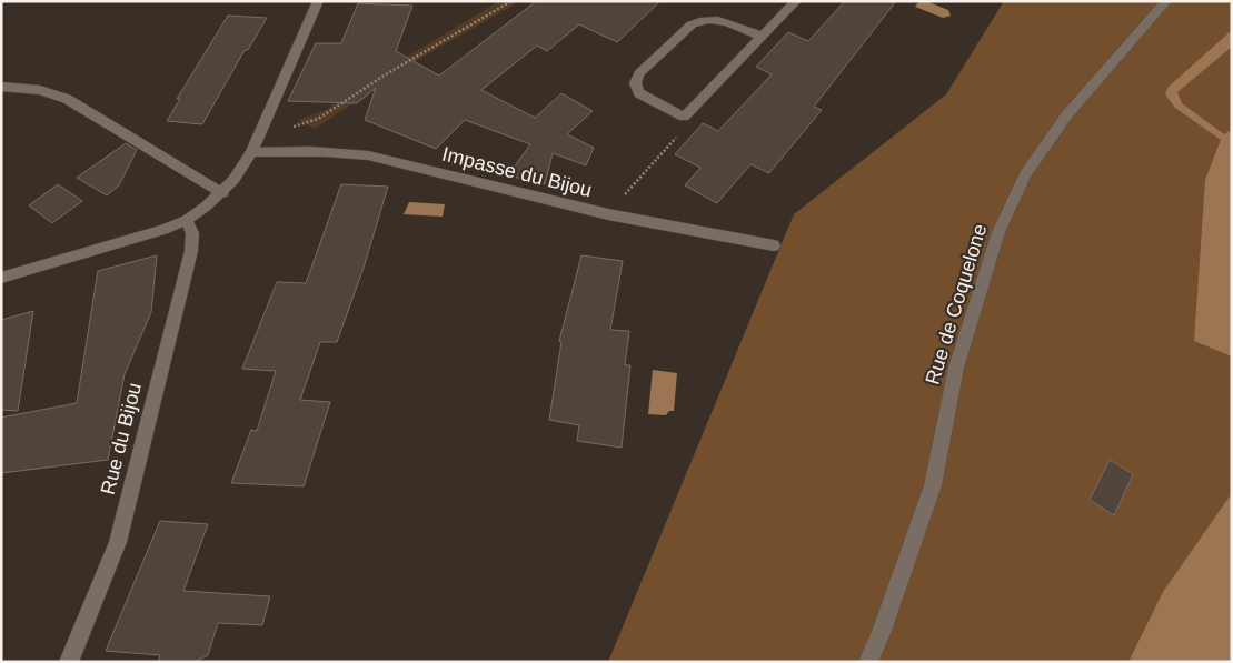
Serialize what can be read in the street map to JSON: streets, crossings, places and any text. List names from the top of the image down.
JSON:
{
  "streets": {
    "street": ["Impasse du Bijou", "Rue de Coquelone", "Rue du Bijou"]
  }
}
